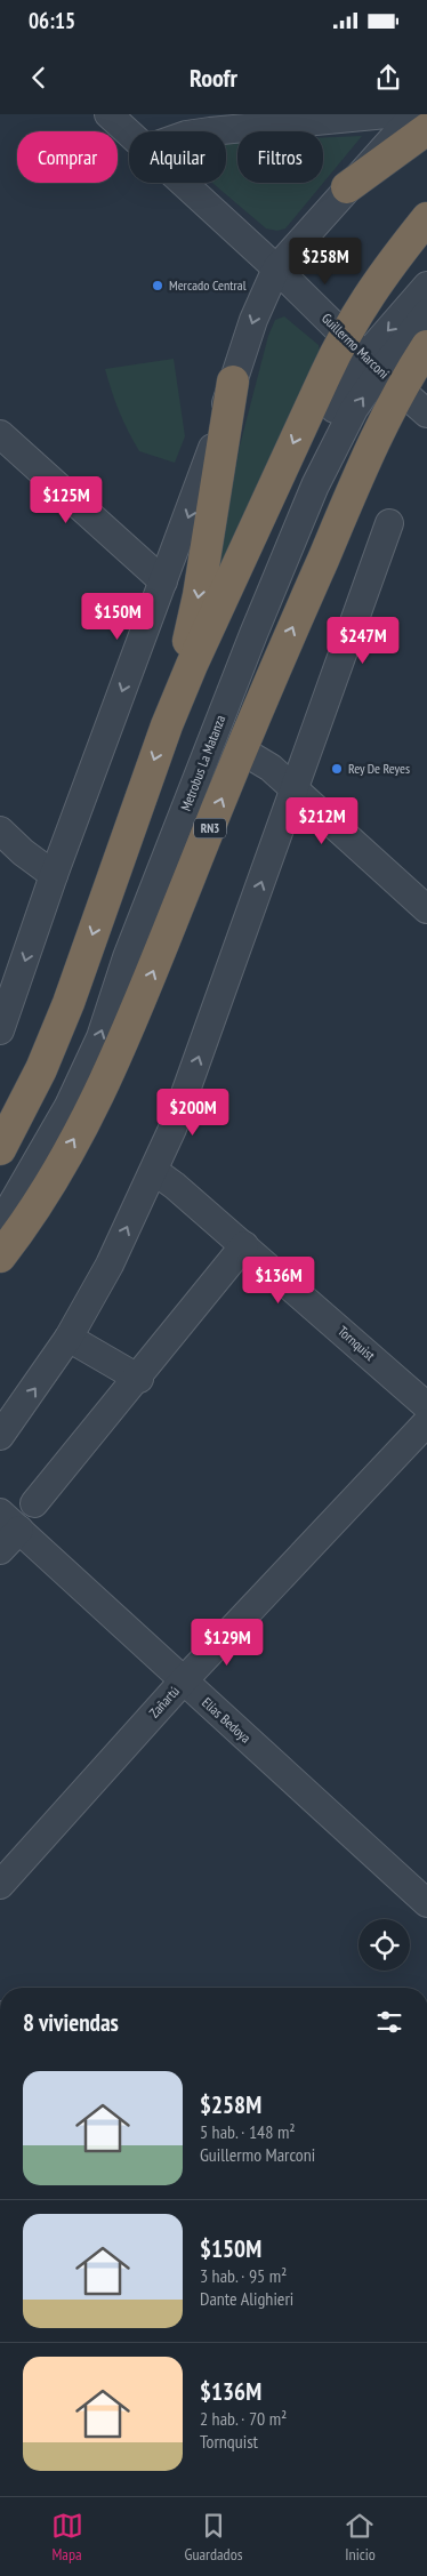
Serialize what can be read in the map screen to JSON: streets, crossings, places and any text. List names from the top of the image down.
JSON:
{
  "streets": {
    "highway": ["RN3"],
    "street": [
      "Guillermo Marconi",
      "Metrobus La Matanza",
      "Tornquist",
      "Zañartú",
      "Elías Bedoya"
    ]
  },
  "crossings": [
    ["Guillermo Marconi", "Metrobus La Matanza"],
    ["Guillermo Marconi", "RN3"],
    ["Metrobus La Matanza", "RN3"],
    ["Zañartú", "Elías Bedoya"]
  ],
  "places": ["Mercado Central", "Rey De Reyes"],
  "page": {
    "status": "06:15",
    "header": "Roofr",
    "chip": ["Comprar", "Alquilar", "Filtros"],
    "price": [
      "$258M",
      "$125M",
      "$150M",
      "$247M",
      "$212M",
      "$200M",
      "$136M",
      "$129M"
    ],
    "heading": "8 viviendas",
    "list": [
      {
        "name": "$258M",
        "note": "5 hab. · 148 m² · Guillermo Marconi"
      },
      {
        "name": "$150M",
        "note": "3 hab. · 95 m² · Dante Alighieri"
      },
      {
        "name": "$136M",
        "note": "2 hab. · 70 m² · Tornquist"
      }
    ],
    "tabs": ["Mapa", "Guardados", "Inicio"]
  }
}
